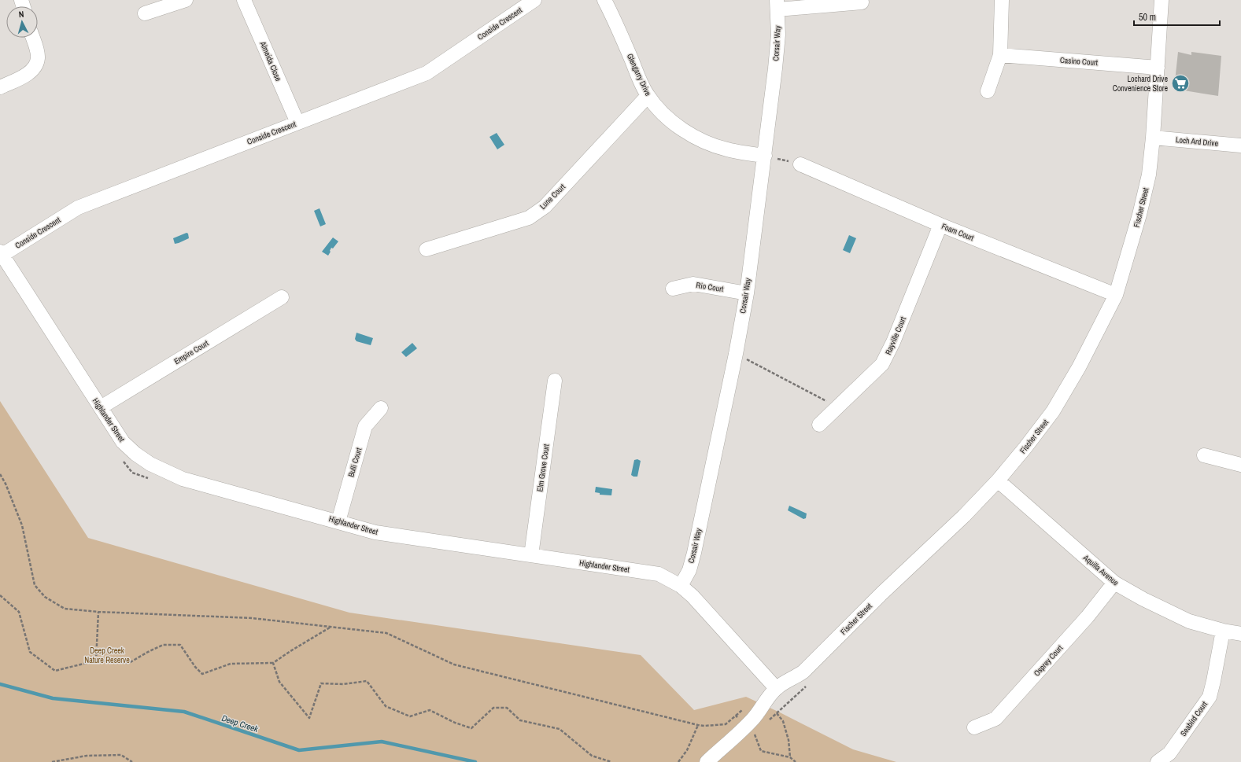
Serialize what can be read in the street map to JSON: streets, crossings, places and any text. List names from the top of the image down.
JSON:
{
  "streets": {
    "street": [
      "Conside Crescent",
      "Corsair Way",
      "Almeida Close",
      "Casino Court",
      "Glengarry Drive",
      "Loch Ard Drive",
      "Lune Court",
      "Fischer Street",
      "Foam Court",
      "Rio Court",
      "Rayville Court",
      "Empire Court",
      "Highlander Street",
      "Bulli Court",
      "Elm Grove Court",
      "Aquilla Avenue",
      "Osprey Court",
      "Seabird Court"
    ]
  },
  "crossings": [
    ["Conside Crescent", "Almeida Close"],
    ["Conside Crescent", "Highlander Street"],
    ["Corsair Way", "Glengarry Drive"],
    ["Corsair Way", "Rio Court"],
    ["Corsair Way", "Highlander Street"],
    ["Casino Court", "Fischer Street"],
    ["Glengarry Drive", "Lune Court"],
    ["Loch Ard Drive", "Fischer Street"],
    ["Fischer Street", "Foam Court"],
    ["Fischer Street", "Highlander Street"],
    ["Fischer Street", "Aquilla Avenue"],
    ["Foam Court", "Rayville Court"],
    ["Empire Court", "Highlander Street"],
    ["Highlander Street", "Bulli Court"],
    ["Highlander Street", "Elm Grove Court"],
    ["Aquilla Avenue", "Osprey Court"],
    ["Aquilla Avenue", "Seabird Court"]
  ],
  "water": ["Deep Creek"],
  "parks": ["Deep Creek Nature Reserve"],
  "places": {
    "supermarket": ["Lochard Drive Convenience Store"]
  },
  "scale_bar": "50 m",
  "north": "top"
}
